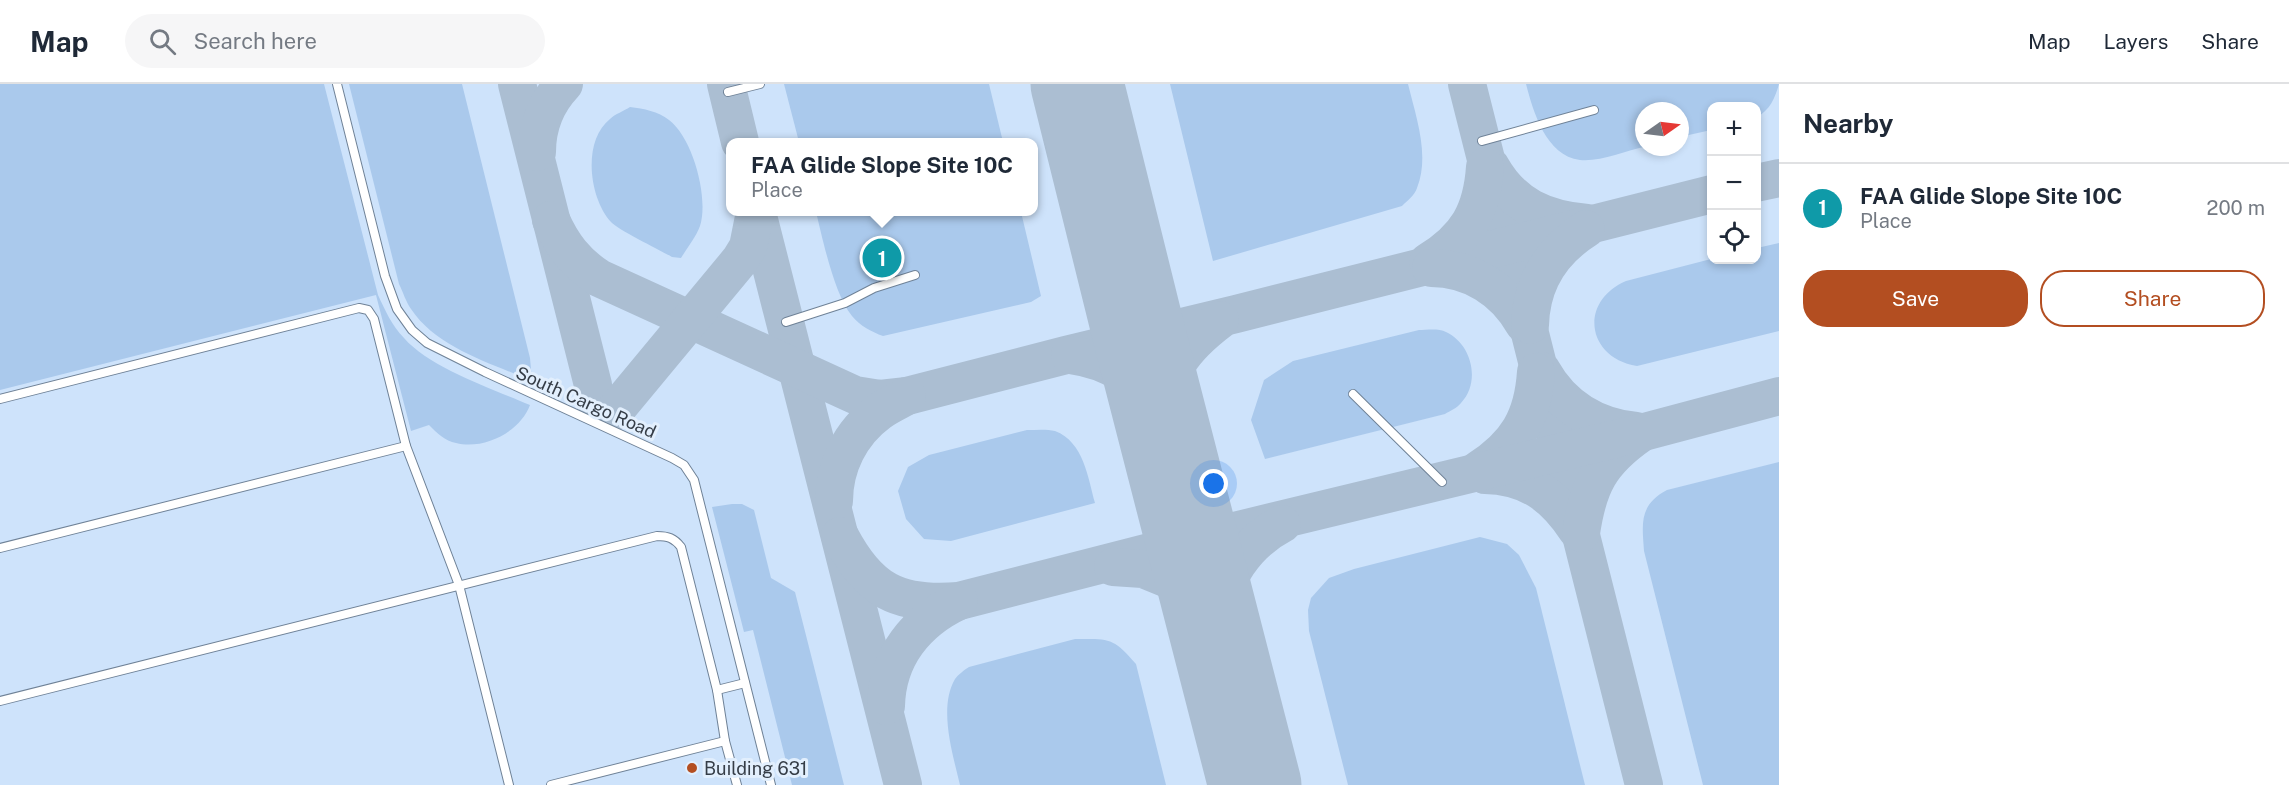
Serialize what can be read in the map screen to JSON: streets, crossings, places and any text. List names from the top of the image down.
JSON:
{
  "streets": {
    "lane": ["South Cargo Road"]
  },
  "places": ["Building 631"],
  "north": "right",
  "page": {
    "header": "Map",
    "search": "Search here",
    "nav": ["Map", "Layers", "Share"],
    "heading": "Nearby",
    "map_buttons": ["+", "−"],
    "popup": ["FAA Glide Slope Site 10C", "Place"],
    "list": [
      {
        "mark": "1",
        "name": "FAA Glide Slope Site 10C",
        "note": "Place",
        "value": "200 m"
      }
    ],
    "pins": "1",
    "buttons": ["Save", "Share"]
  }
}
